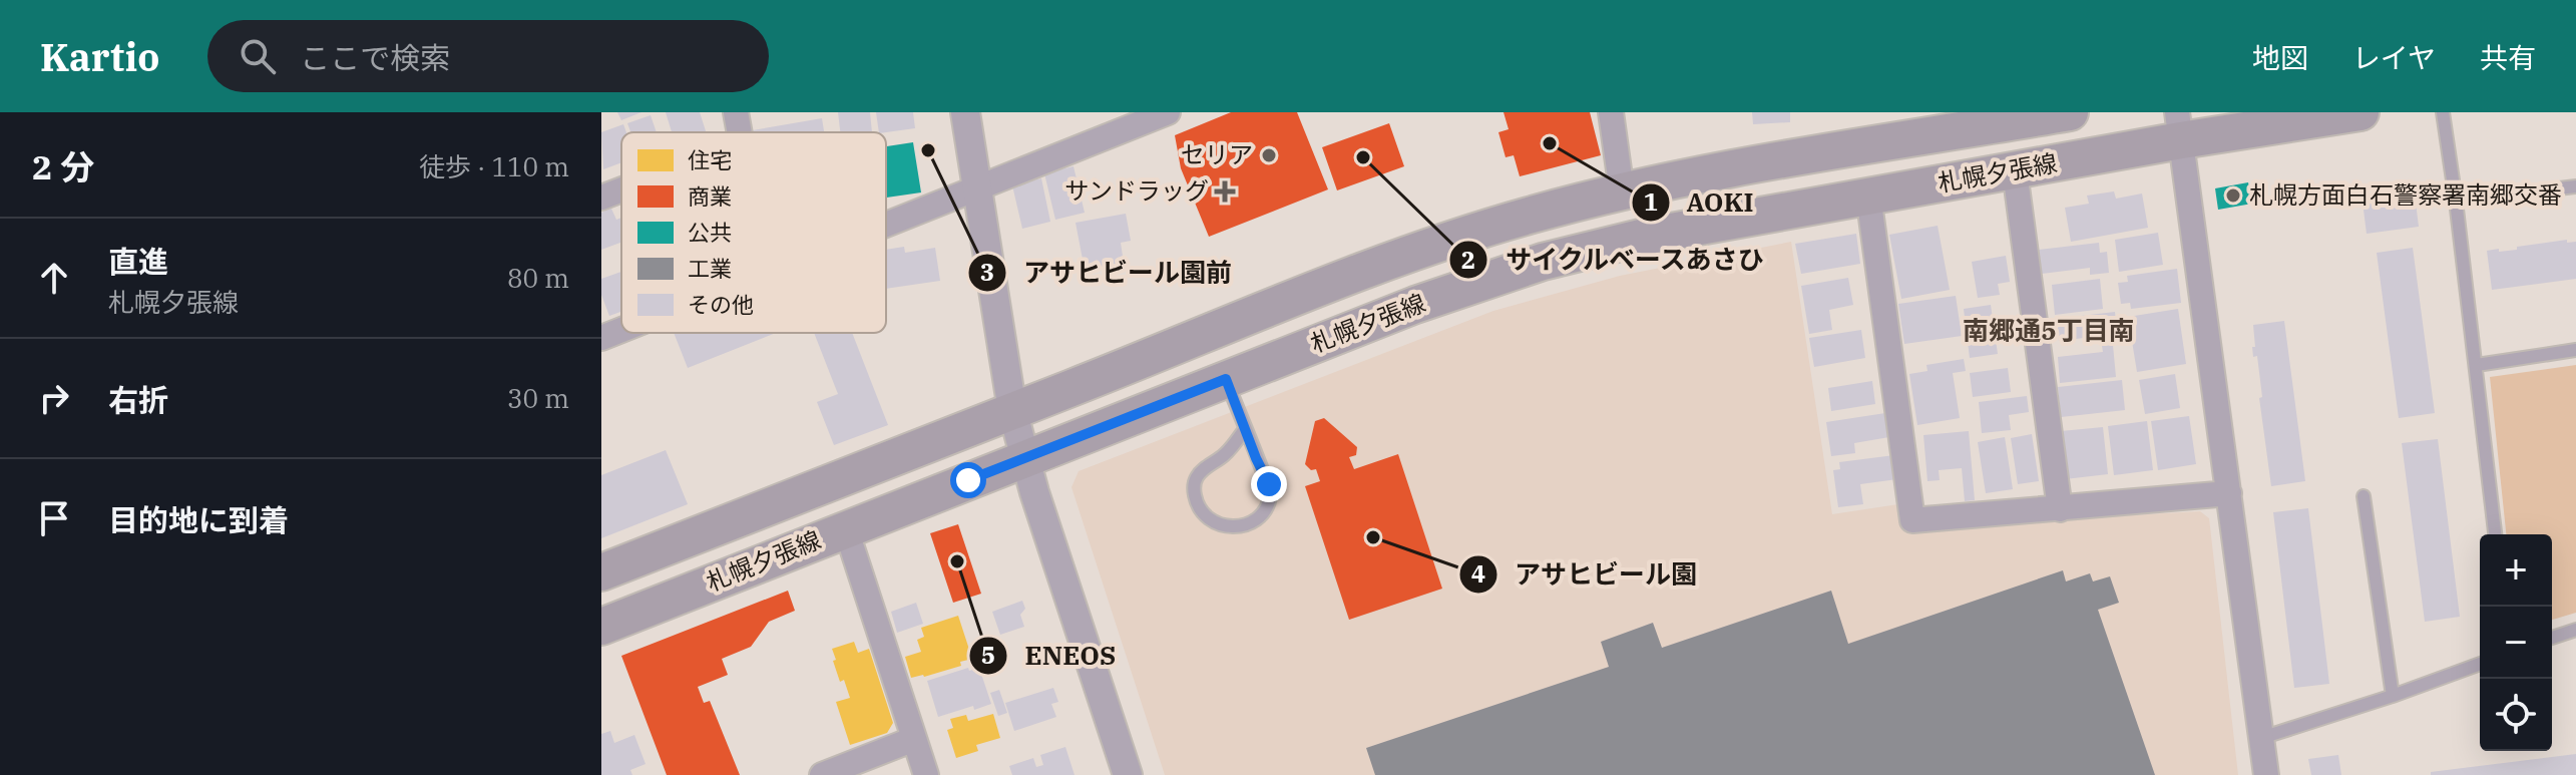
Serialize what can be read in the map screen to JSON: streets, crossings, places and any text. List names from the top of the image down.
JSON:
{
  "streets": {
    "main road": ["札幌夕張線"]
  },
  "districts": ["南郷通5丁目南"],
  "places": {
    "other": [
      "AOKI",
      "アサヒビール園前",
      "セリア",
      "サイクルベースあさひ",
      "札幌方面白石警察署南郷交番",
      "アサヒビール園",
      "ENEOS"
    ],
    "health": ["サンドラッグ"]
  },
  "legend": [
    "住宅",
    "商業",
    "公共",
    "工業",
    "その他"
  ],
  "page": {
    "header": "Kartio",
    "search": "ここで検索",
    "nav": ["地図", "レイヤ", "共有"],
    "heading": ["2 分", "徒歩 · 110 m"],
    "list": [
      ["直進", "札幌夕張線", "80 m"],
      ["右折", "30 m"],
      "目的地に到着"
    ],
    "map_buttons": ["+", "−"]
  }
}
